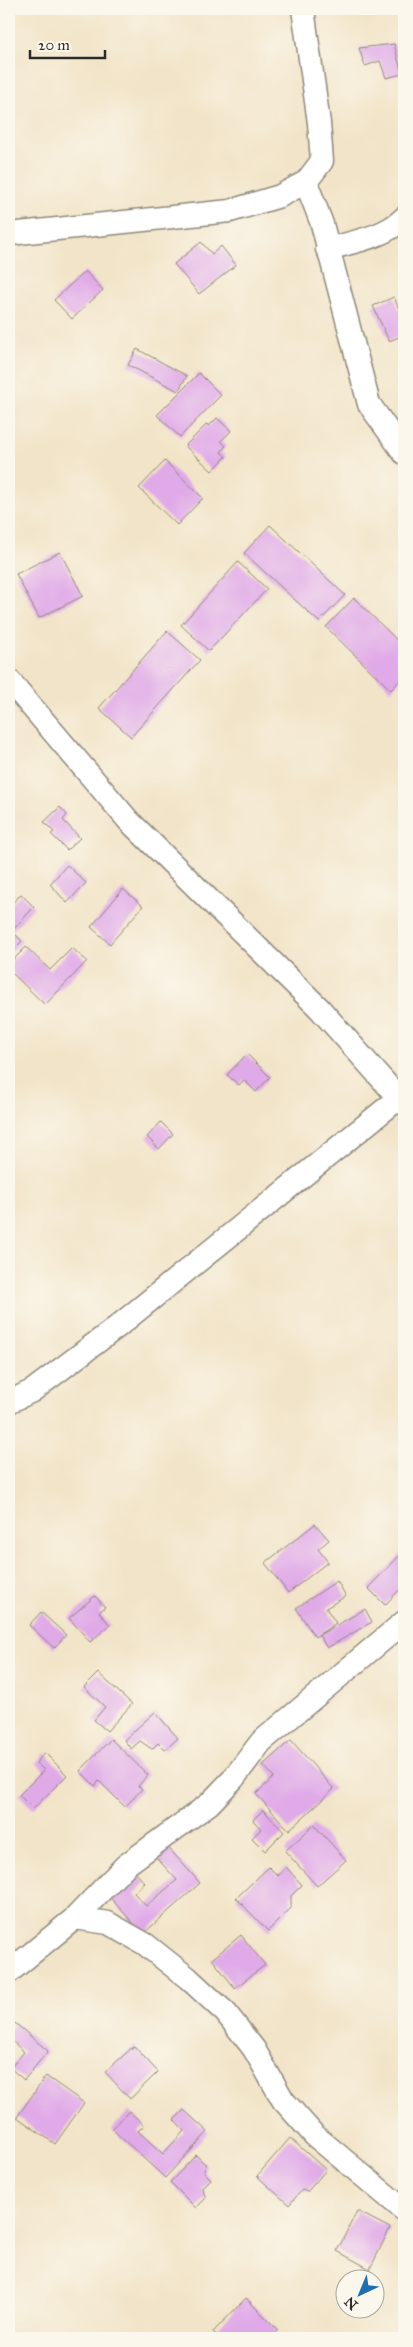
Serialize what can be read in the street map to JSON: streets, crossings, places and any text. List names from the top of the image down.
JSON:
{
  "scale_bar": "20 m",
  "north": "bottom left"
}
